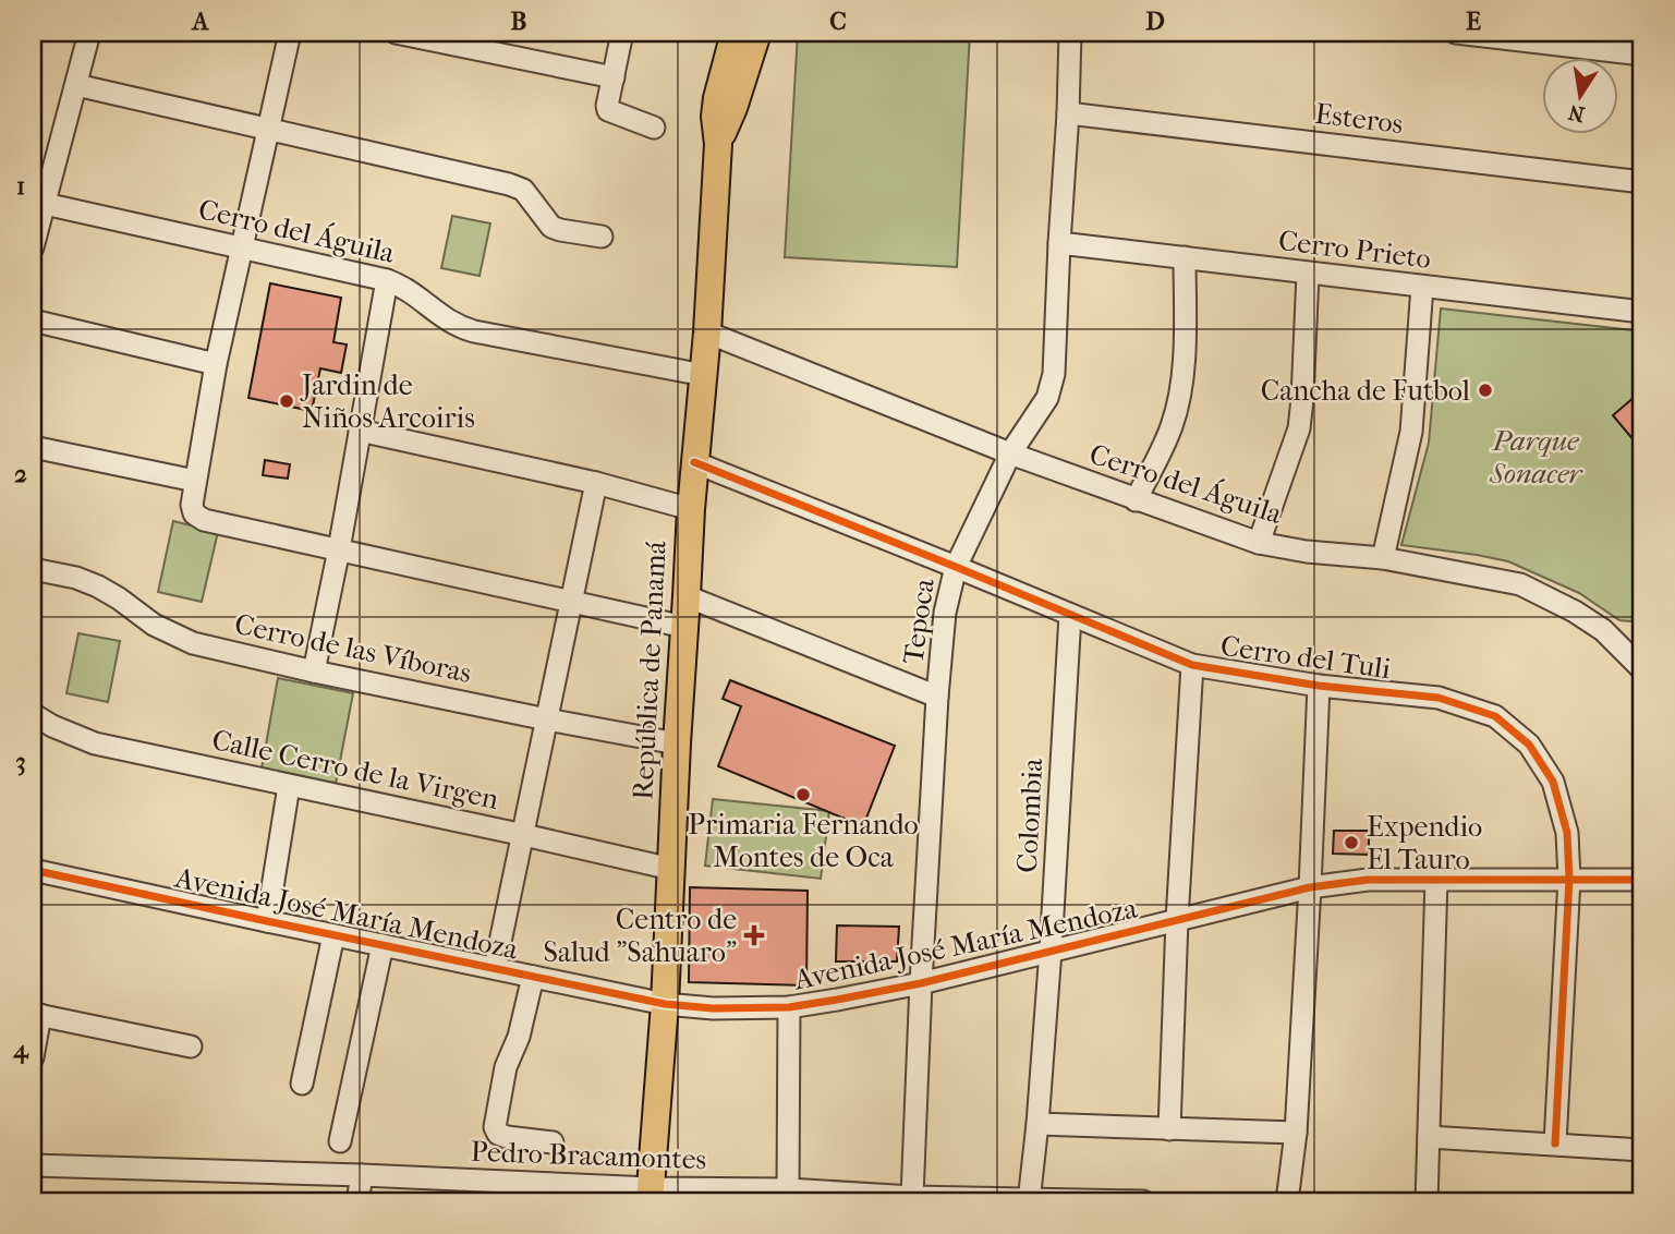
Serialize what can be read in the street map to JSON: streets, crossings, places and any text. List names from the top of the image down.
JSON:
{
  "streets": {
    "main road": ["República de Panamá"],
    "street": [
      "Esteros",
      "Cerro del Águila",
      "Cerro Prieto",
      "Tepoca",
      "Cerro de las Víboras",
      "Cerro del Tuli",
      "Calle Cerro de la Virgen",
      "Colombia",
      "Avenida José María Mendoza",
      "Pedro Bracamontes"
    ]
  },
  "crossings": [
    ["Esteros", "Tepoca"],
    ["Cerro del Águila", "Tepoca"],
    ["Cerro del Águila", "República de Panamá"],
    ["Cerro Prieto", "Tepoca"],
    ["Tepoca", "Cerro del Tuli"],
    ["Tepoca", "Avenida José María Mendoza"],
    ["Tepoca", "Pedro Bracamontes"],
    ["Cerro de las Víboras", "República de Panamá"],
    ["Cerro del Tuli", "República de Panamá"],
    ["Cerro del Tuli", "Colombia"],
    ["Cerro del Tuli", "Avenida José María Mendoza"],
    ["República de Panamá", "Calle Cerro de la Virgen"],
    ["República de Panamá", "Avenida José María Mendoza"],
    ["República de Panamá", "Pedro Bracamontes"],
    ["Colombia", "Avenida José María Mendoza"],
    ["Colombia", "Pedro Bracamontes"]
  ],
  "parks": ["Parque Sonacer"],
  "places": {
    "other": [
      "Cancha de Futbol",
      "Jardin de Niños Arcoiris",
      "Primaria Fernando Montes de Oca",
      "Expendio El Tauro"
    ],
    "health": ["Centro de Salud \"Sahuaro\""]
  },
  "north": "bottom",
  "grid": {
    "columns": [
      "A",
      "B",
      "C",
      "D",
      "E"
    ],
    "rows": [
      "1",
      "2",
      "3",
      "4"
    ]
  }
}
